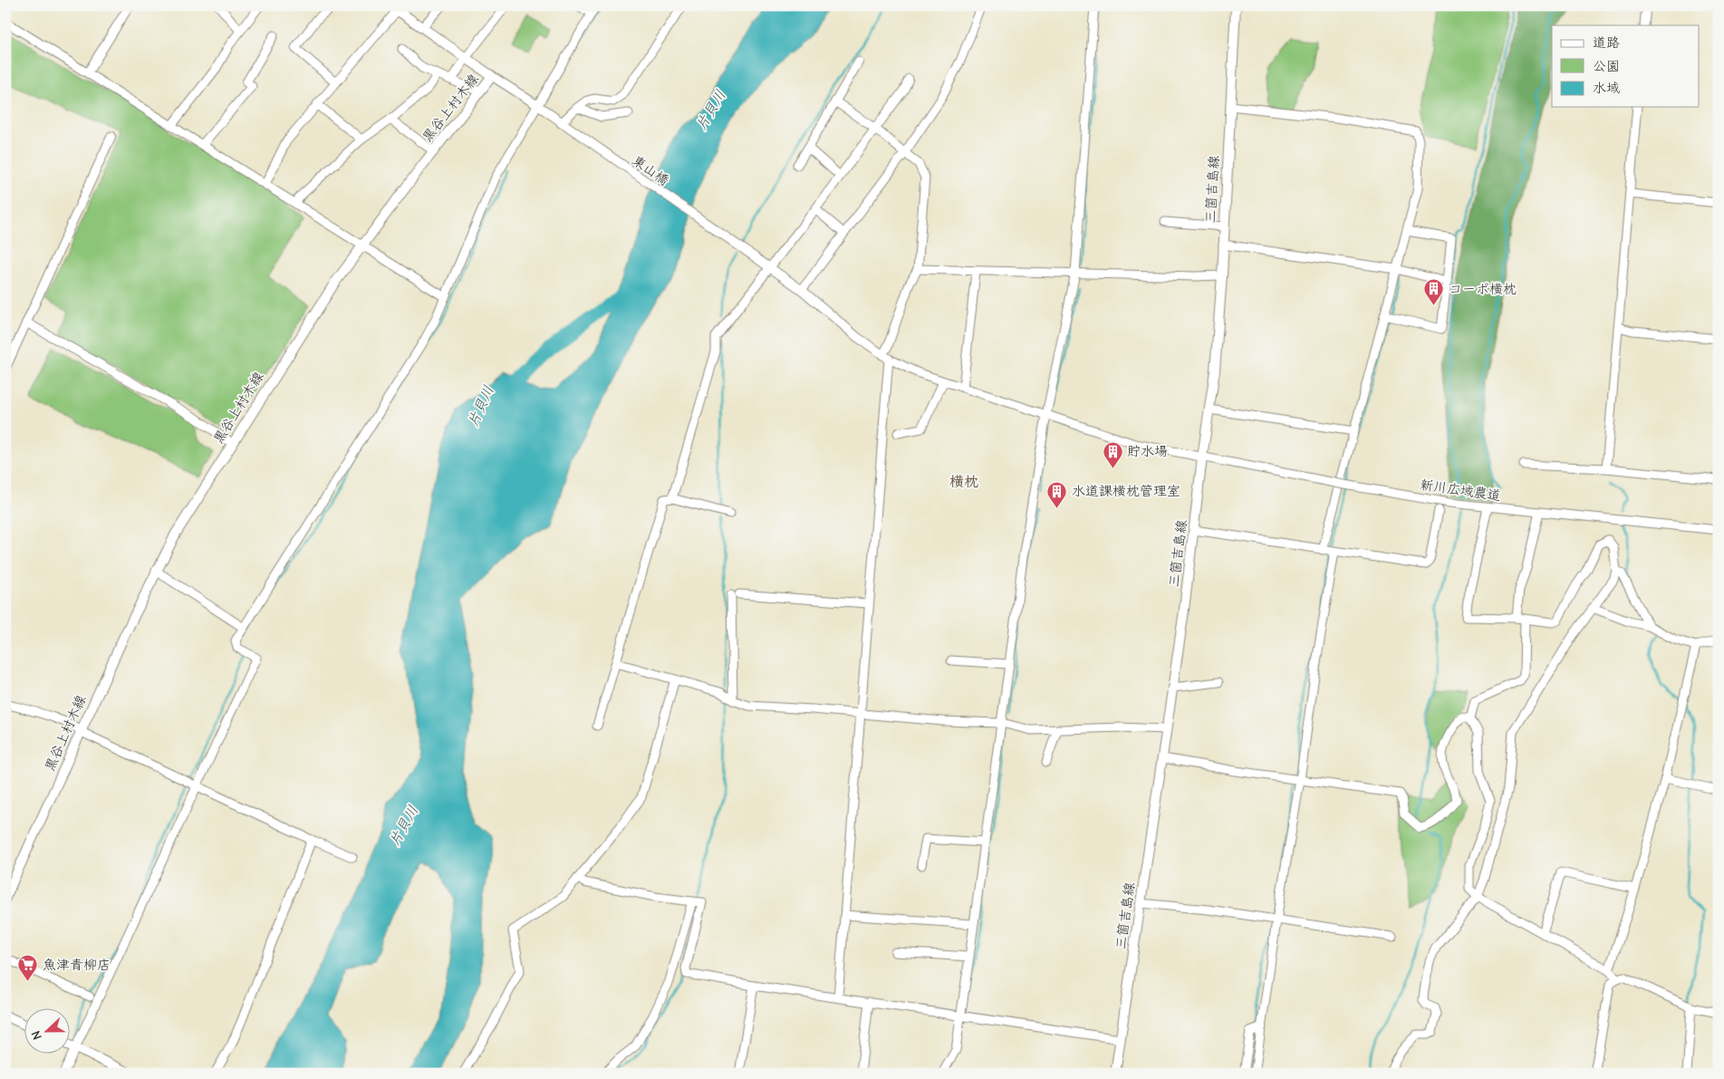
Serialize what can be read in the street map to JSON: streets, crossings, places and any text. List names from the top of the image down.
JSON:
{
  "streets": {
    "main road": ["黒谷上村木線", "三箇吉島線"],
    "street": ["東山橋", "新川広域農道"]
  },
  "crossings": [
    ["黒谷上村木線", "東山橋"],
    ["東山橋", "新川広域農道"],
    ["三箇吉島線", "新川広域農道"]
  ],
  "districts": ["横枕"],
  "water": ["片貝川"],
  "places": {
    "building": ["コーポ横枕", "貯水場", "水道課横枕管理室"],
    "supermarket": ["魚津青柳店"]
  },
  "legend": ["道路", "公園", "水域"],
  "north": "left"
}
